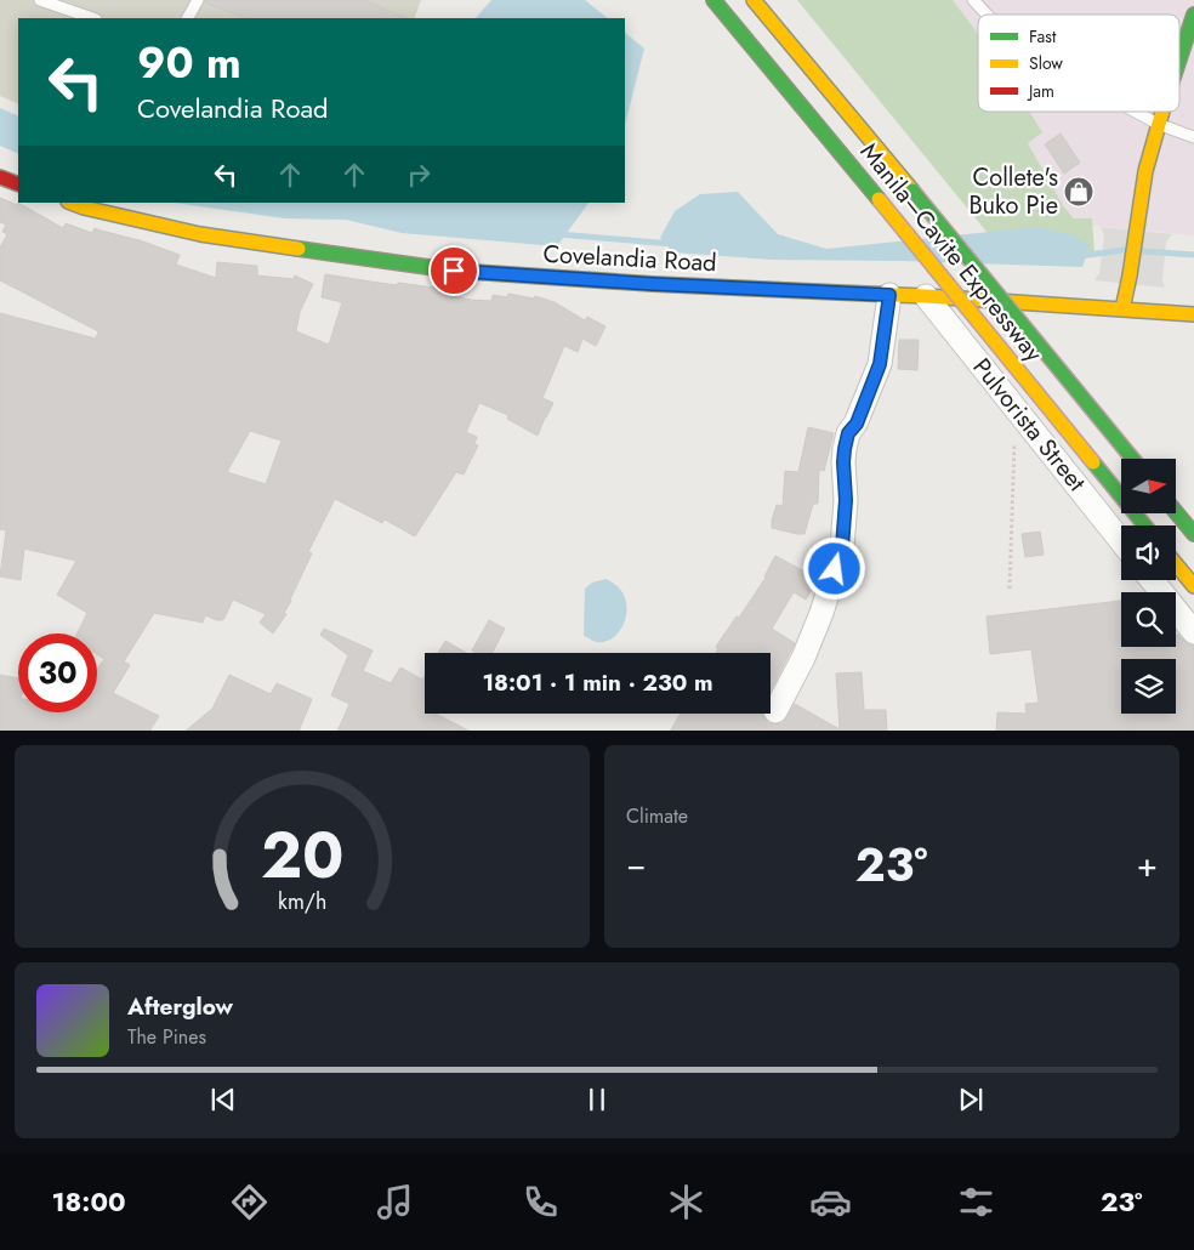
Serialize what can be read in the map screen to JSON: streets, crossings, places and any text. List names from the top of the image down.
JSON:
{
  "streets": {
    "main road": ["Manila–Cavite Expressway", "Covelandia Road"],
    "street": ["Pulvorista Street"]
  },
  "crossings": [
    ["Covelandia Road", "Pulvorista Street"]
  ],
  "places": {
    "shop": ["Collete's Buko Pie"]
  },
  "legend": ["Fast", "Slow", "Jam"],
  "north": "right",
  "page": {
    "turn": ["90 m", "Covelandia Road"],
    "limit": "30",
    "trip": "18:01 · 1 min · 230 m",
    "tile": "Climate",
    "heat": ["−", "23°", "+"],
    "song": ["Afterglow", "The Pines"],
    "tabs": ["18:00", "23°"],
    "gauge": ["20", "km/h"]
  }
}
